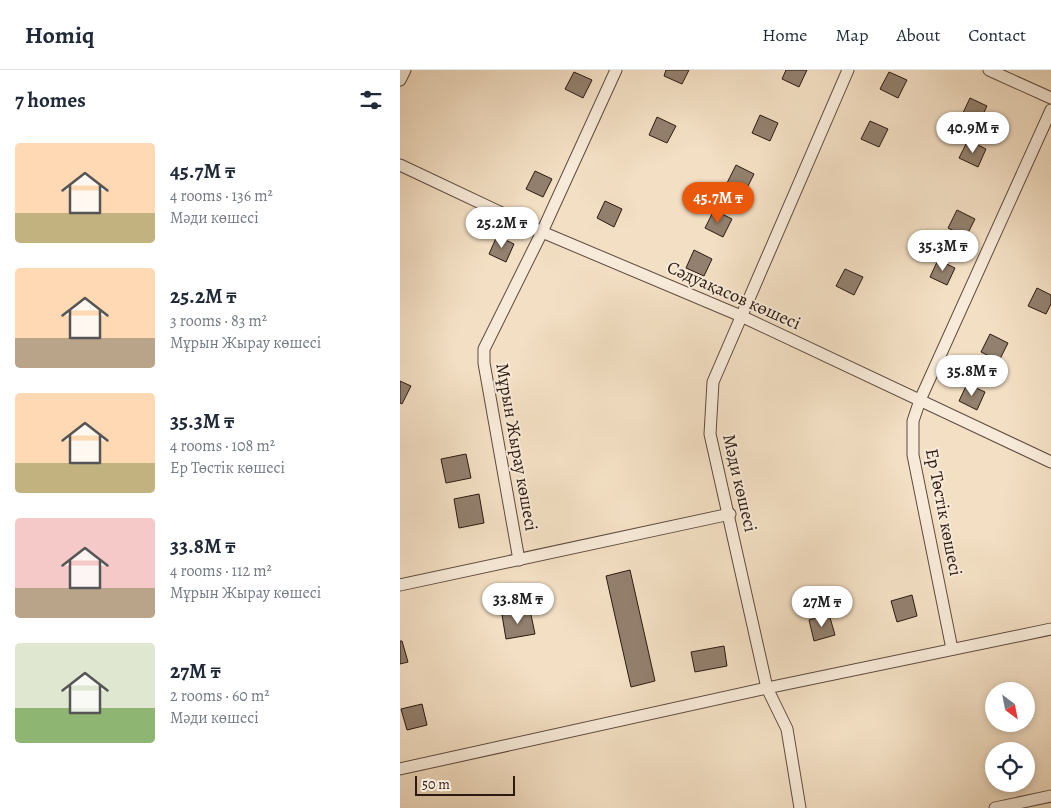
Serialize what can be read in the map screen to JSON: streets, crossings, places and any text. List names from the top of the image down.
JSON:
{
  "streets": {
    "street": [
      "Сәдуақасов көшесі",
      "Мұрын Жырау көшесі",
      "Мәди көшесі",
      "Ер Төстік көшесі"
    ]
  },
  "crossings": [
    ["Сәдуақасов көшесі", "Мұрын Жырау көшесі"],
    ["Сәдуақасов көшесі", "Мәди көшесі"],
    ["Сәдуақасов көшесі", "Ер Төстік көшесі"]
  ],
  "scale_bar": "50 m",
  "north": "bottom right",
  "page": {
    "header": "Homiq",
    "nav": [
      "Home",
      "Map",
      "About",
      "Contact"
    ],
    "heading": "7 homes",
    "price": [
      "40.9M ₸",
      "45.7M ₸",
      "25.2M ₸",
      "35.3M ₸",
      "35.8M ₸",
      "33.8M ₸",
      "27M ₸"
    ],
    "list": [
      {
        "name": "45.7M ₸",
        "note": "4 rooms · 136 m² · Мәди көшесі"
      },
      {
        "name": "25.2M ₸",
        "note": "3 rooms · 83 m² · Мұрын Жырау көшесі"
      },
      {
        "name": "35.3M ₸",
        "note": "4 rooms · 108 m² · Ер Төстік көшесі"
      },
      {
        "name": "33.8M ₸",
        "note": "4 rooms · 112 m² · Мұрын Жырау көшесі"
      },
      {
        "name": "27M ₸",
        "note": "2 rooms · 60 m² · Мәди көшесі"
      }
    ],
    "scale": "50 m"
  }
}
